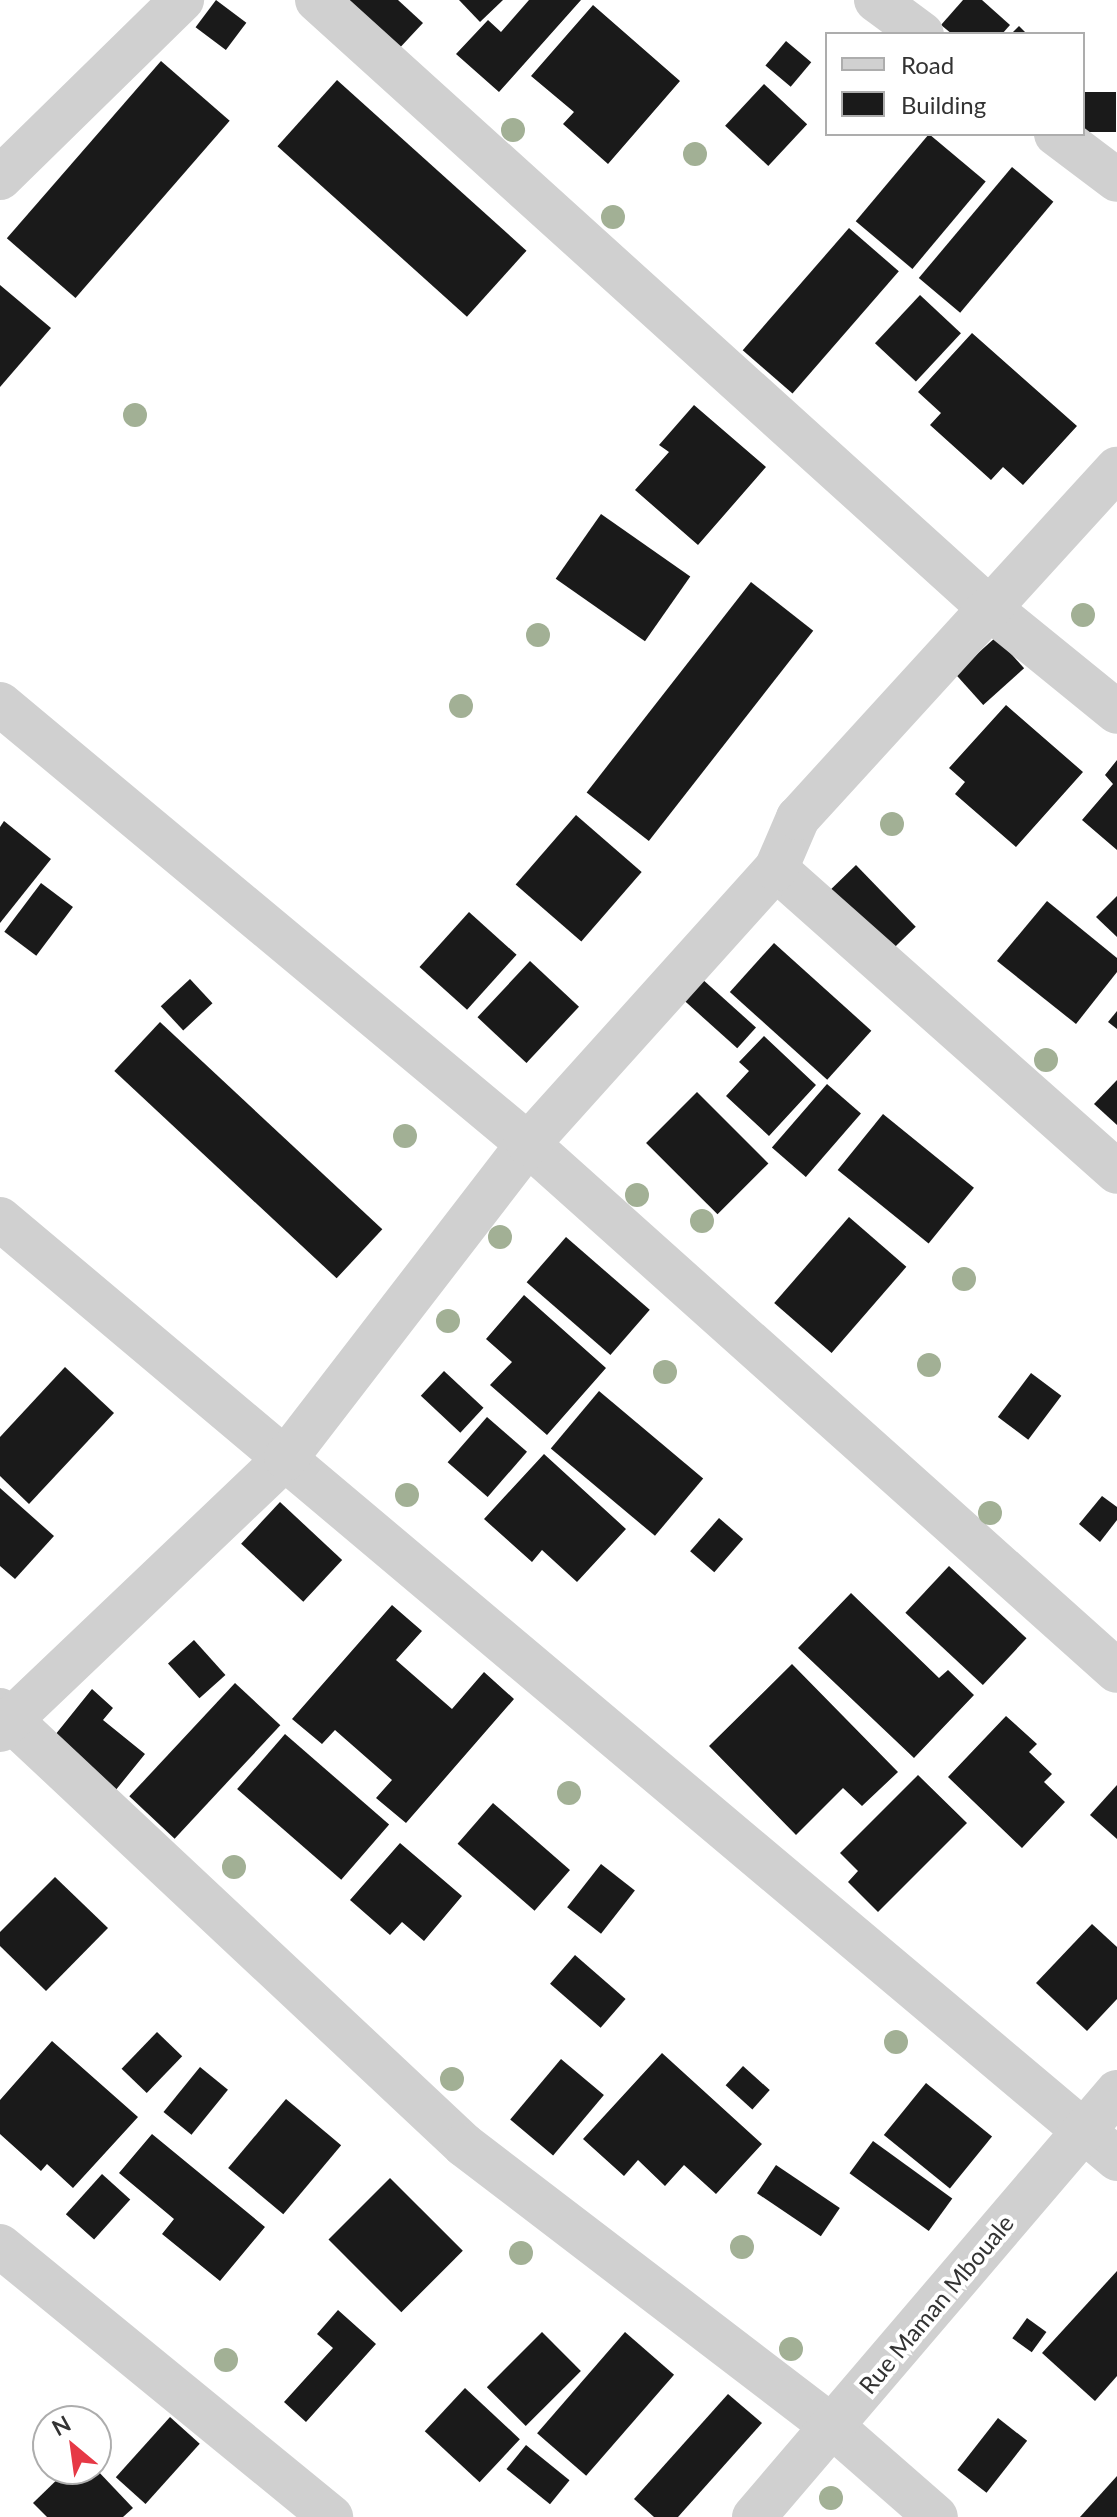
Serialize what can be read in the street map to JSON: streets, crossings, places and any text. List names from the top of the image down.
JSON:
{
  "streets": {
    "street": ["Rue Maman Mbouale"]
  },
  "legend": ["Road", "Building"],
  "north": "top left"
}
